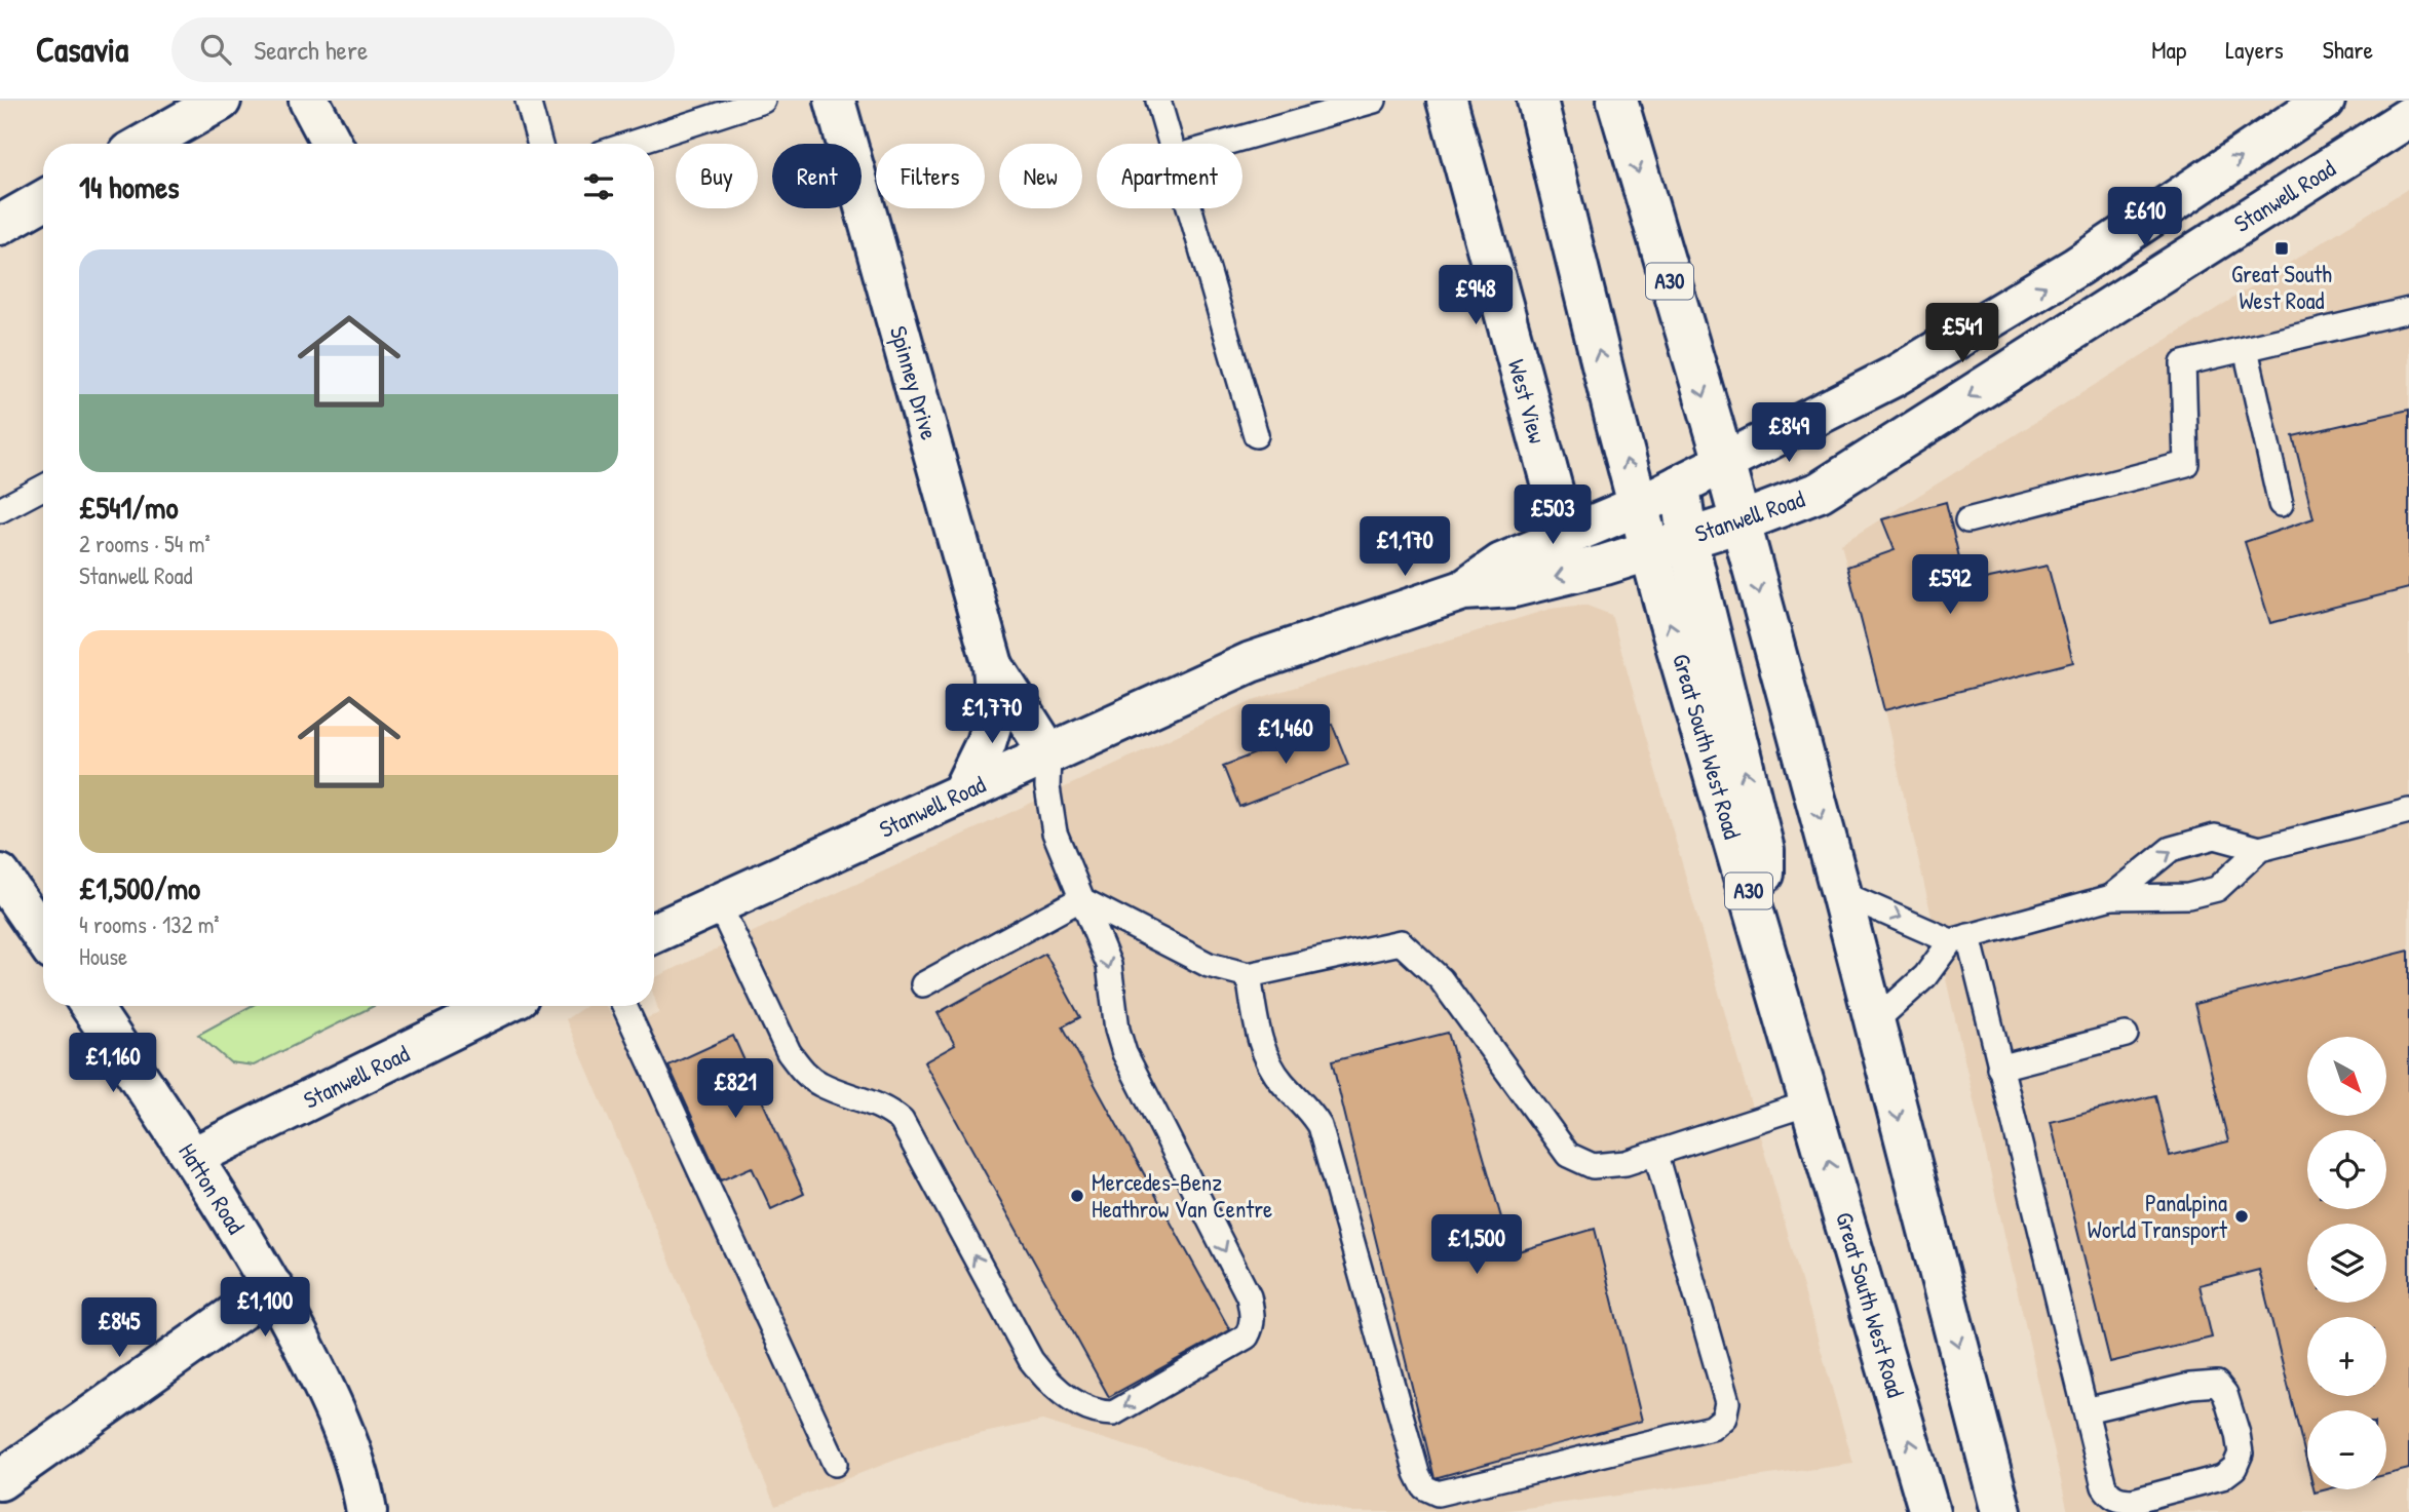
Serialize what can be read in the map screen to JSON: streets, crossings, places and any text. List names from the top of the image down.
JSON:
{
  "streets": {
    "main road": [
      "Stanwell Road",
      "A30",
      "Spinney Drive",
      "West View",
      "Great South West Road",
      "Hatton Road"
    ]
  },
  "crossings": [
    ["Stanwell Road", "A30"],
    ["Stanwell Road", "Spinney Drive"],
    ["Stanwell Road", "West View"],
    ["Stanwell Road", "Great South West Road"],
    ["Stanwell Road", "Hatton Road"]
  ],
  "places": {
    "transit": ["Great South West Road"],
    "other": ["Mercedes-Benz Heathrow Van Centre", "Panalpina World Transport"]
  },
  "north": "bottom right",
  "page": {
    "header": "Casavia",
    "search": "Search here",
    "nav": ["Map", "Layers", "Share"],
    "chip": [
      "Buy",
      "Rent",
      "Filters",
      "New",
      "Apartment"
    ],
    "heading": "14 homes",
    "price": [
      "£610",
      "£948",
      "£541",
      "£849",
      "£503",
      "£1,170",
      "£592",
      "£1,770",
      "£1,460",
      "£1,160",
      "£821",
      "£1,500",
      "£1,100",
      "£845"
    ],
    "list": [
      {
        "name": "£541/mo",
        "note": "2 rooms · 54 m² · Stanwell Road"
      },
      {
        "name": "£1,500/mo",
        "note": "4 rooms · 132 m² · House"
      }
    ],
    "map_buttons": ["+", "−"]
  }
}
